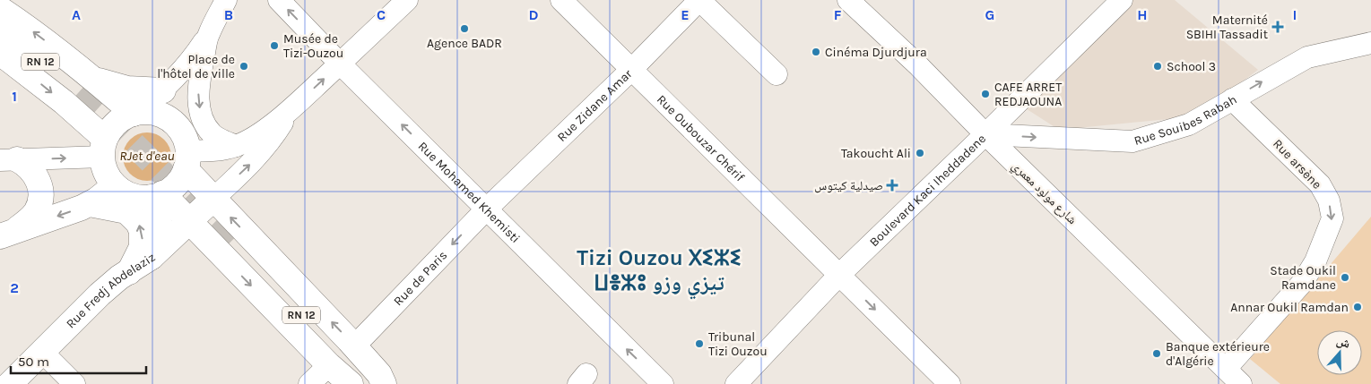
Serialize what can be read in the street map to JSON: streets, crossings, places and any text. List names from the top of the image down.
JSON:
{
  "streets": {
    "main road": ["RN 12", "Rue Fredj Abdelaziz"],
    "street": [
      "Rue Zidane Amar",
      "Rue Souibes Rabah",
      "Rue Oubouzar Chérif",
      "Rue arsène",
      "Boulevard Kaci Iheddadene",
      "Rue Mohamed Khemisti",
      "شارع مولود معمري",
      "Rue de Paris"
    ]
  },
  "crossings": [
    ["Rue Zidane Amar", "Rue Oubouzar Chérif"],
    ["Rue Zidane Amar", "Rue Mohamed Khemisti"],
    ["Rue Zidane Amar", "Rue de Paris"],
    ["Rue Souibes Rabah", "Rue arsène"],
    ["Rue Souibes Rabah", "Boulevard Kaci Iheddadene"],
    ["Rue Souibes Rabah", "شارع مولود معمري"],
    ["Rue Oubouzar Chérif", "Boulevard Kaci Iheddadene"],
    ["Rue arsène", "شارع مولود معمري"],
    ["Boulevard Kaci Iheddadene", "شارع مولود معمري"],
    ["Rue Mohamed Khemisti", "Rue de Paris"]
  ],
  "one_way": ["Rue Souibes Rabah", "Rue Mohamed Khemisti", "Rue de Paris"],
  "districts": ["Tizi Ouzou ⵝⵉⵣⵉ ⵡⴻⵣⵓ تيزي وزو"],
  "water": ["RJet d'eau"],
  "places": {
    "health": ["Maternité SBIHI Tassadit", "صيدلية كيتوس"],
    "other": [
      "Agence BADR",
      "Musée de Tizi-Ouzou",
      "Cinéma Djurdjura",
      "Place de l'hôtel de ville",
      "School 3",
      "CAFE ARRET REDJAOUNA",
      "Takoucht Ali",
      "Stade Oukil Ramdane",
      "Annar Oukil Ramdan",
      "Tribunal Tizi Ouzou",
      "Banque extérieure d'Algérie"
    ]
  },
  "scale_bar": "50 m",
  "north": "top",
  "grid": {
    "columns": [
      "A",
      "B",
      "C",
      "D",
      "E",
      "F",
      "G",
      "H",
      "I"
    ],
    "rows": ["1", "2"]
  }
}
